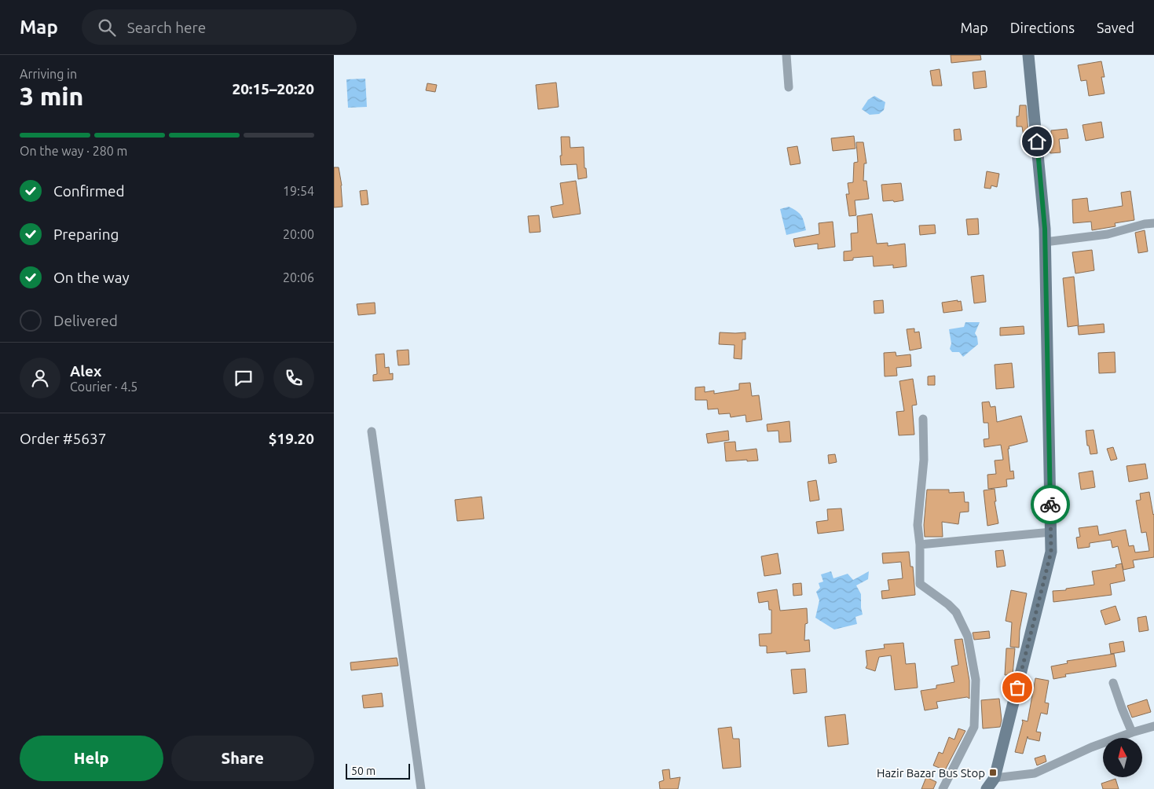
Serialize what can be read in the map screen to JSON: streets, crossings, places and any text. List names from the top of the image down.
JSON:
{
  "places": {
    "transit": ["Hazir Bazar Bus Stop"]
  },
  "scale_bar": "50 m",
  "north": "top",
  "page": {
    "header": "Map",
    "search": "Search here",
    "nav": ["Map", "Directions", "Saved"],
    "heading": ["3 min", "Arriving in", "20:15–20:20"],
    "panel": [
      "Alex",
      "Courier · 4.5",
      "Order #5637",
      "$19.20"
    ],
    "bar": "On the way · 280 m",
    "list": [
      ["Confirmed", "19:54"],
      ["Preparing", "20:00"],
      ["On the way", "20:06"],
      "Delivered"
    ],
    "buttons": ["Help", "Share"],
    "scale": "50 m"
  }
}
